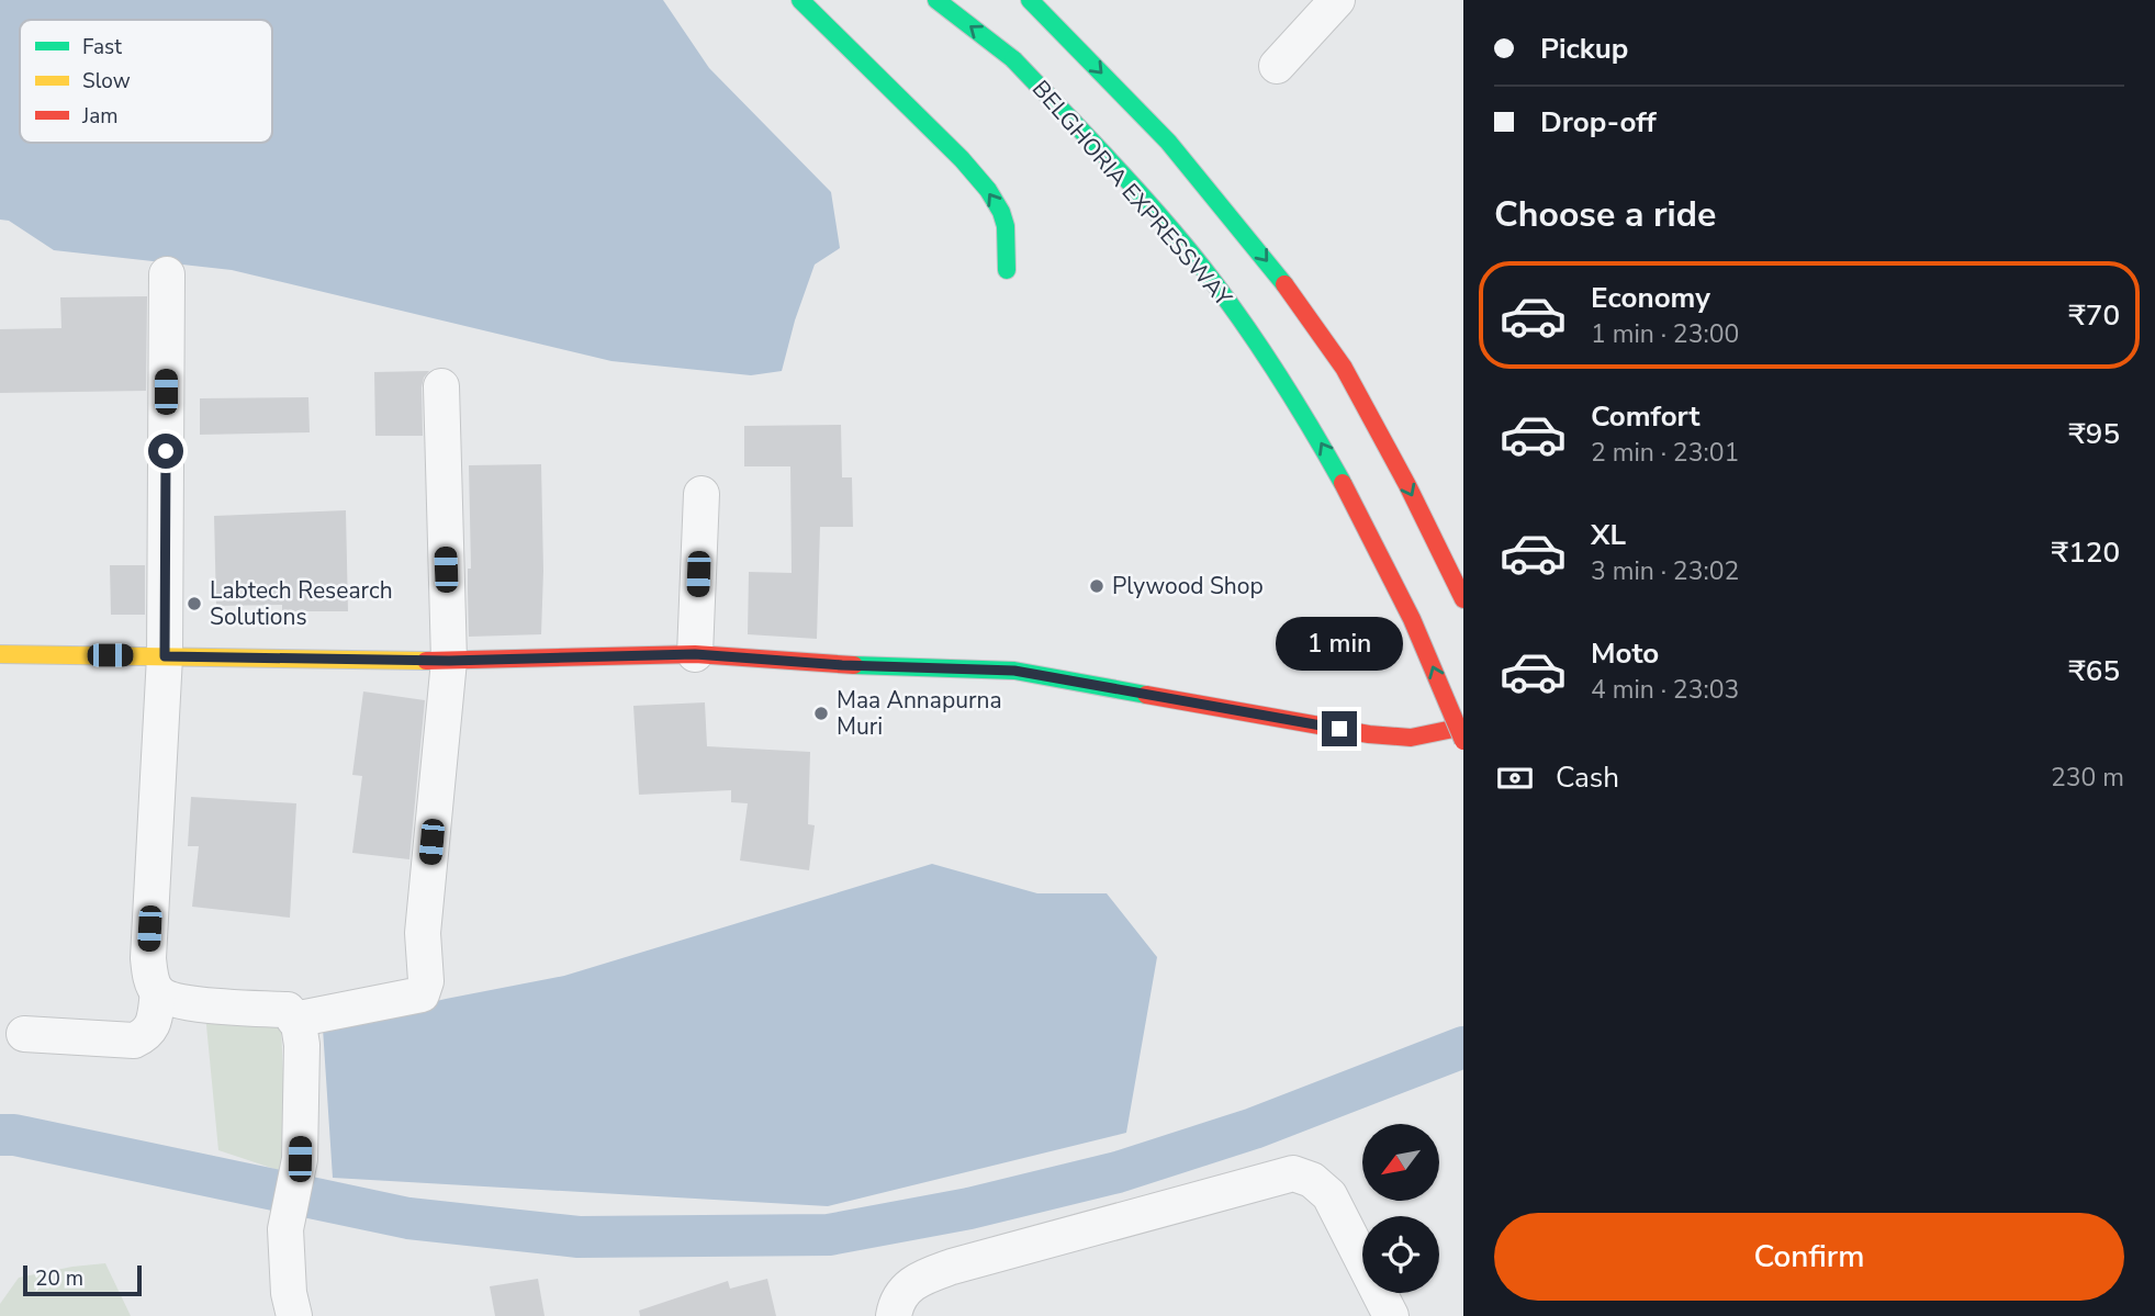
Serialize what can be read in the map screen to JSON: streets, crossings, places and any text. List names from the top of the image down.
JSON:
{
  "streets": {
    "main road": ["BELGHORIA EXPRESSWAY"]
  },
  "places": ["Plywood Shop", "Labtech Research Solutions", "Maa Annapurna Muri"],
  "legend": ["Fast", "Slow", "Jam"],
  "scale_bar": "20 m",
  "north": "bottom left",
  "page": {
    "banner": ["Pickup", "Drop-off"],
    "heading": "Choose a ride",
    "list": [
      {
        "name": "Economy",
        "note": "1 min · 23:00",
        "value": "₹70"
      },
      {
        "name": "Comfort",
        "note": "2 min · 23:01",
        "value": "₹95"
      },
      {
        "name": "XL",
        "note": "3 min · 23:02",
        "value": "₹120"
      },
      {
        "name": "Moto",
        "note": "4 min · 23:03",
        "value": "₹65"
      }
    ],
    "bubble": "1 min",
    "pay": ["Cash", "230 m"],
    "buttons": "Confirm",
    "scale": "20 m"
  }
}
